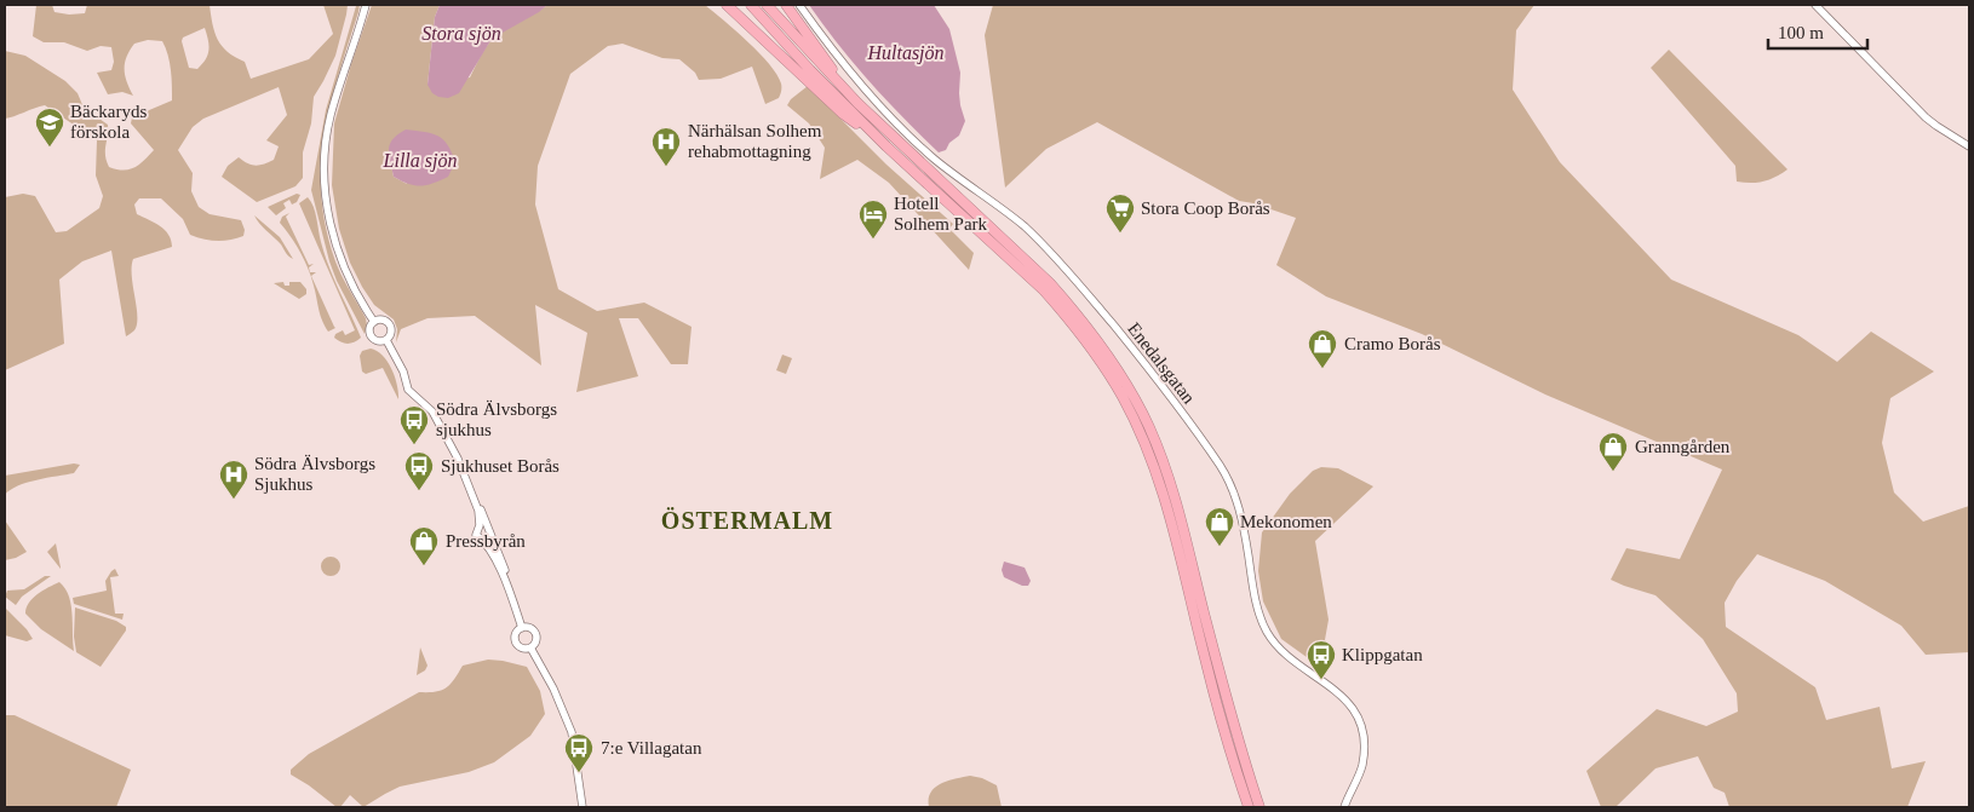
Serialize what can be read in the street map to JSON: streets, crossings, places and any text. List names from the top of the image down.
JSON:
{
  "streets": {
    "street": ["Enedalsgatan"]
  },
  "districts": ["ÖSTERMALM"],
  "water": ["Stora sjön", "Hultasjön", "Lilla sjön"],
  "places": {
    "school or university": ["Bäckaryds förskola"],
    "hospital": ["Närhälsan Solhem rehabmottagning", "Södra Älvsborgs Sjukhus"],
    "supermarket": ["Stora Coop Borås"],
    "hotel": ["Hotell Solhem Park"],
    "shop": [
      "Cramo Borås",
      "Granngården",
      "Mekonomen",
      "Pressbyrån"
    ],
    "bus stop": [
      "Södra Älvsborgs sjukhus",
      "Sjukhuset Borås",
      "Klippgatan",
      "7:e Villagatan"
    ]
  },
  "scale_bar": "100 m"
}
